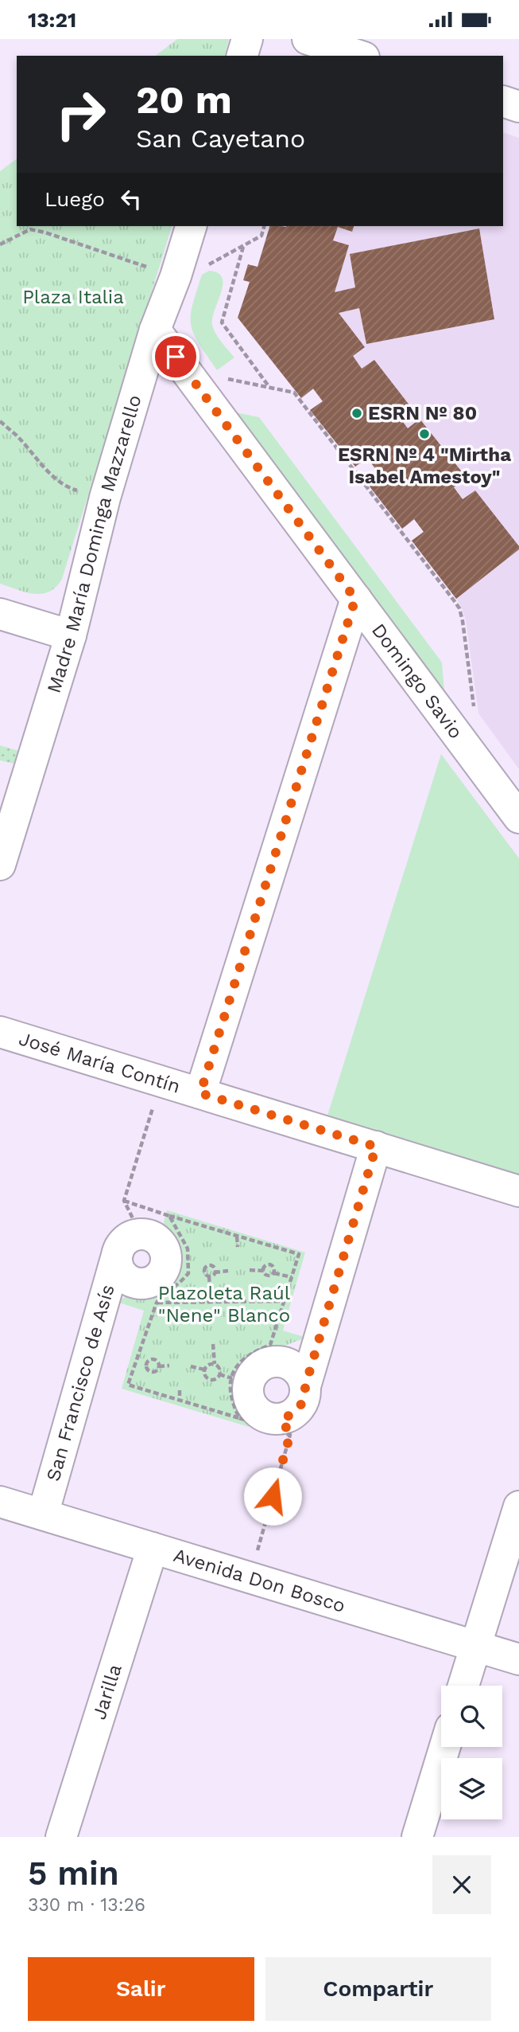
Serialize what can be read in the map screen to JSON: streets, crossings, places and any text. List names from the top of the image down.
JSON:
{
  "streets": {
    "street": [
      "Madre María Dominga Mazzarello",
      "Domingo Savio",
      "José María Contín",
      "San Francisco de Asís",
      "Avenida Don Bosco",
      "Jarilla"
    ]
  },
  "crossings": [
    ["Madre María Dominga Mazzarello", "Domingo Savio"],
    ["San Francisco de Asís", "Avenida Don Bosco"],
    ["Avenida Don Bosco", "Jarilla"]
  ],
  "parks": ["Plaza Italia", "Plazoleta Raúl \"Nene\" Blanco"],
  "places": ["ESRN Nº 80", "ESRN Nº 4 \"Mirtha Isabel Amestoy\""],
  "page": {
    "status": "13:21",
    "turn": ["20 m", "San Cayetano"],
    "then": "Luego",
    "heading": ["5 min", "330 m · 13:26"],
    "buttons": ["Salir", "Compartir"]
  }
}
